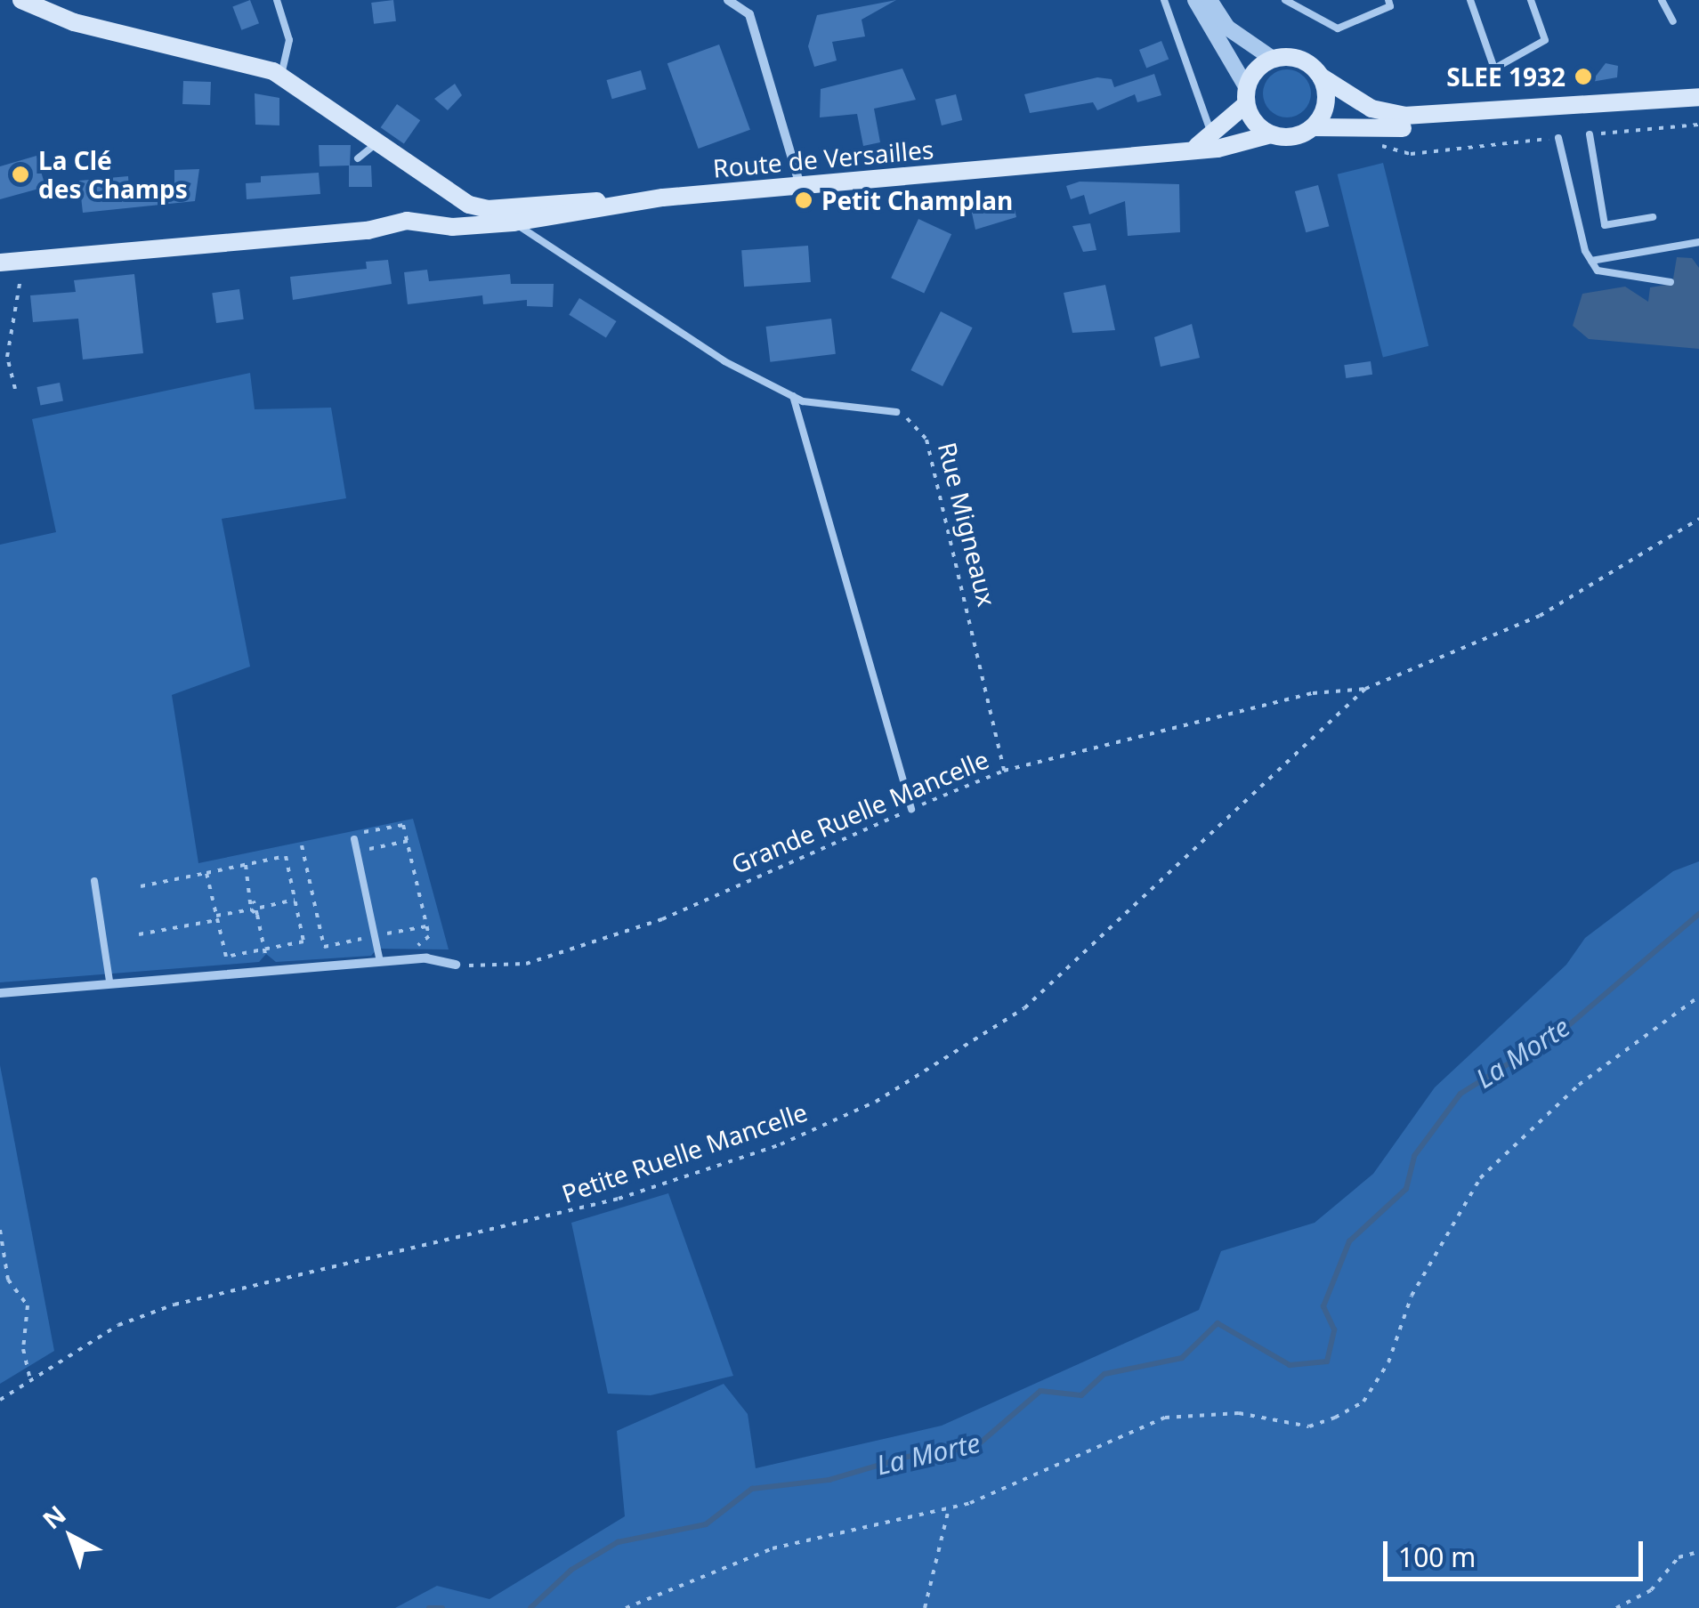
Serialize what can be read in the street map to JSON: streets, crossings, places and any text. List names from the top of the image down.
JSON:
{
  "streets": {
    "main road": ["Route de Versailles"],
    "path": ["Rue Migneaux", "Grande Ruelle Mancelle", "Petite Ruelle Mancelle"]
  },
  "crossings": [
    ["Rue Migneaux", "Grande Ruelle Mancelle"],
    ["Grande Ruelle Mancelle", "Petite Ruelle Mancelle"]
  ],
  "water": ["La Morte"],
  "places": ["SLEE 1932", "La Clé des Champs", "Petit Champlan"],
  "scale_bar": "100 m",
  "north": "top left"
}
